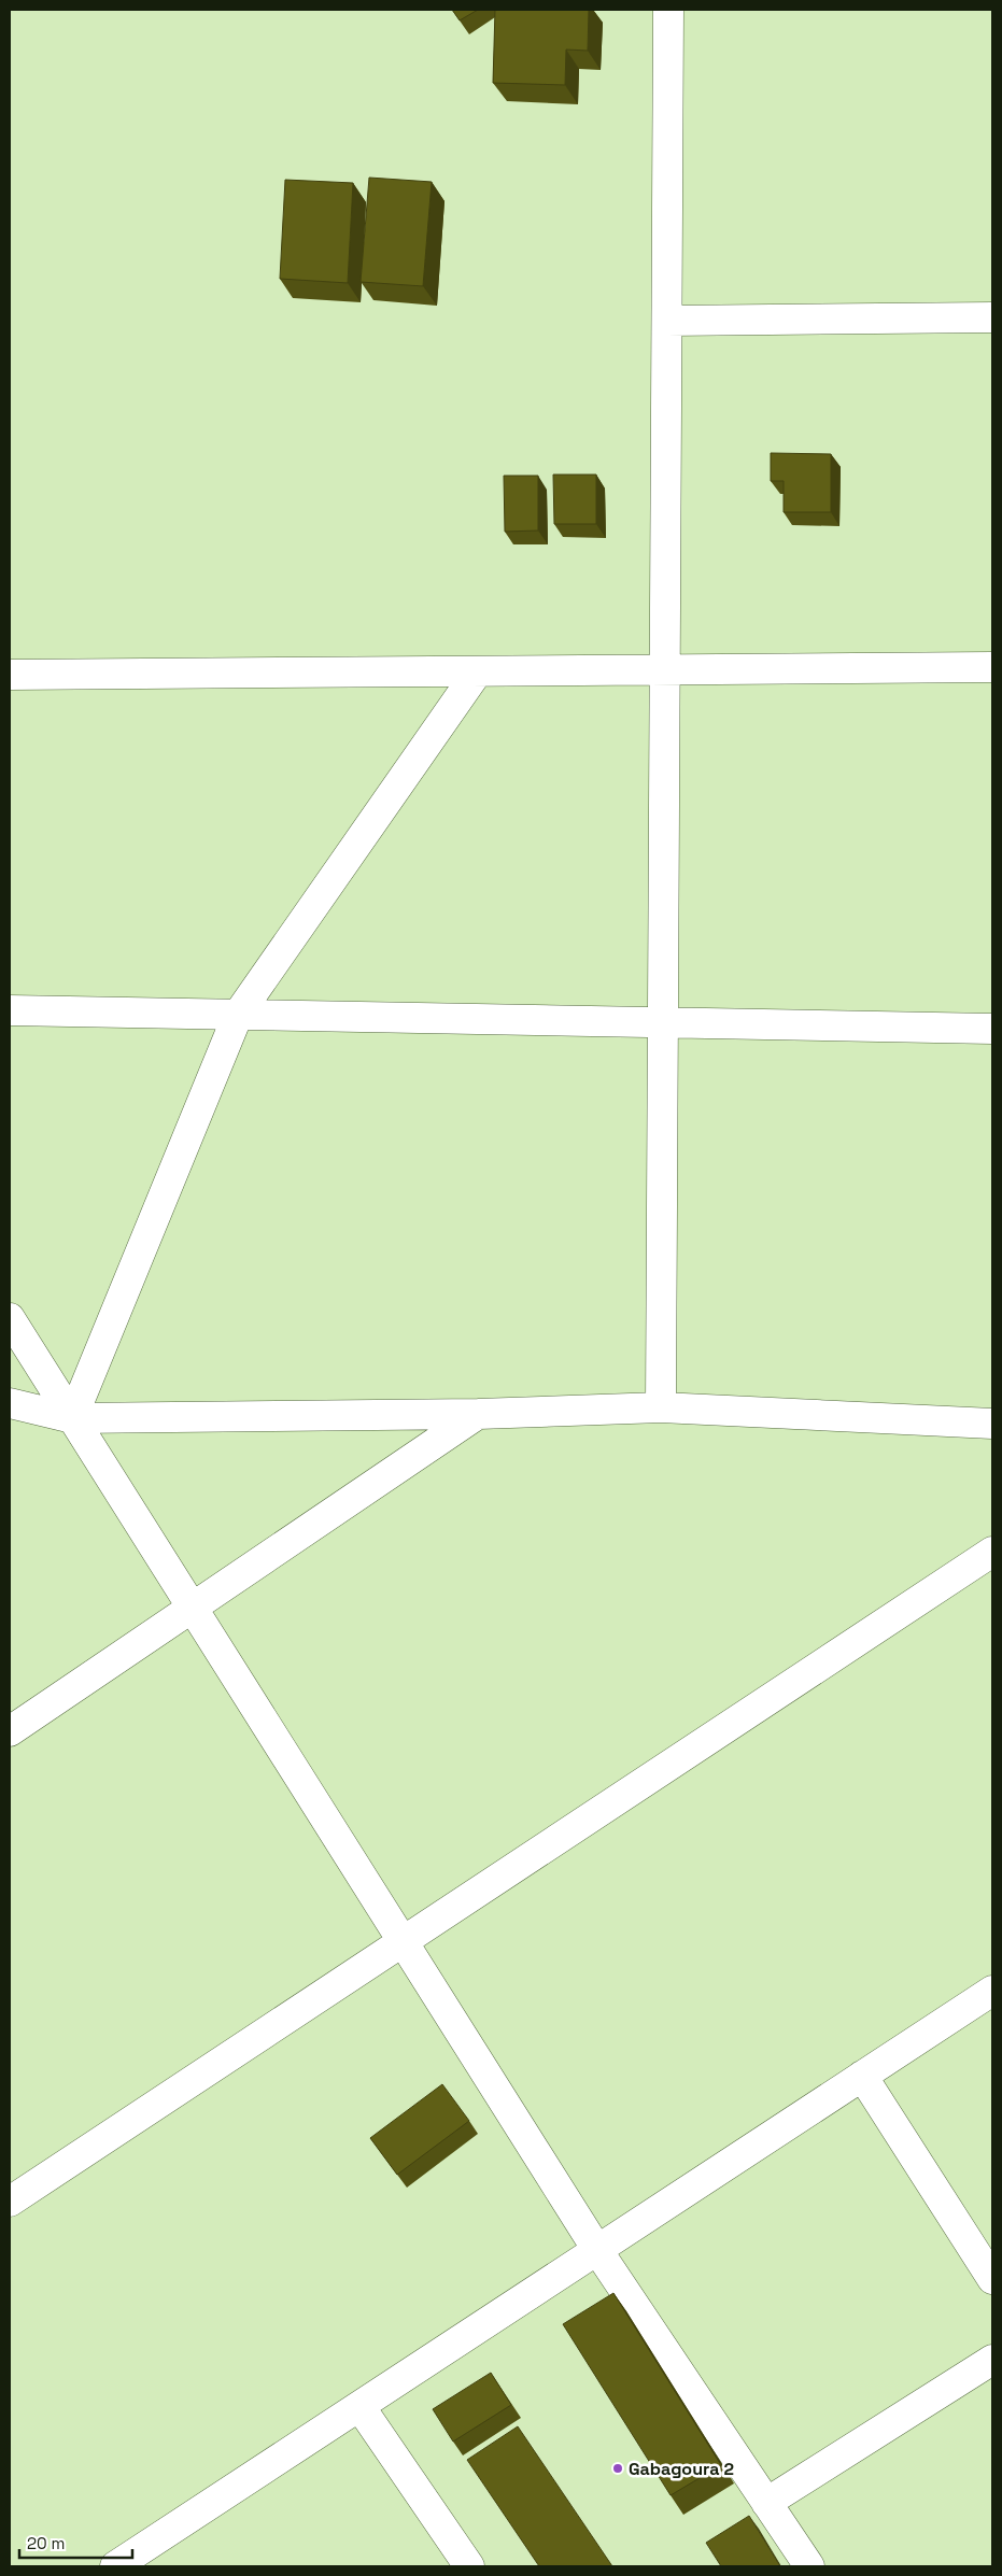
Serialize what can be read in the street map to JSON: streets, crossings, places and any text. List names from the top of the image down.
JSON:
{
  "places": ["Gabagoura 2"],
  "scale_bar": "20 m"
}
